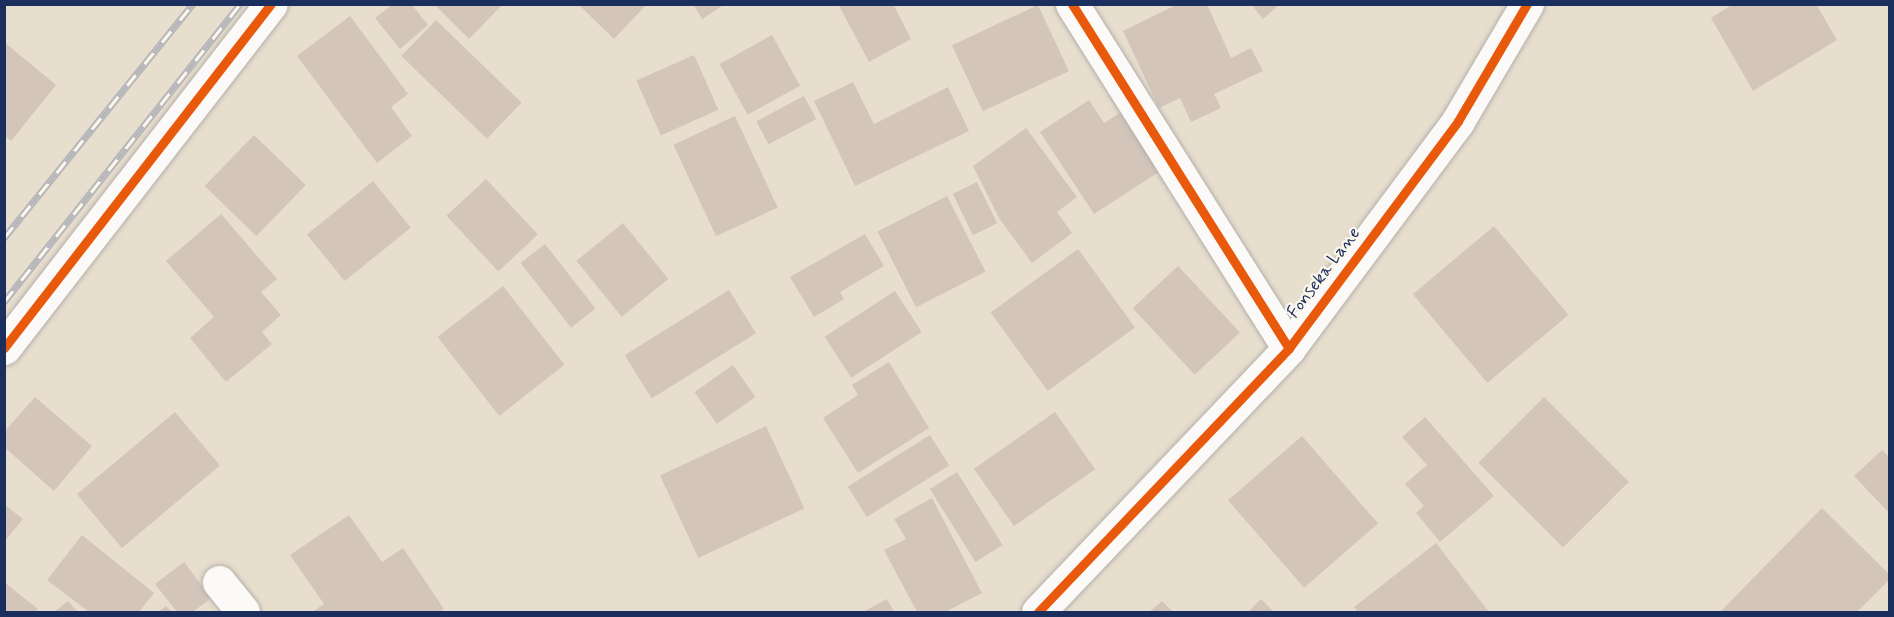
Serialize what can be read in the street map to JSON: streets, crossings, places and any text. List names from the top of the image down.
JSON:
{
  "streets": {
    "street": ["Fonseka Lane"]
  }
}
